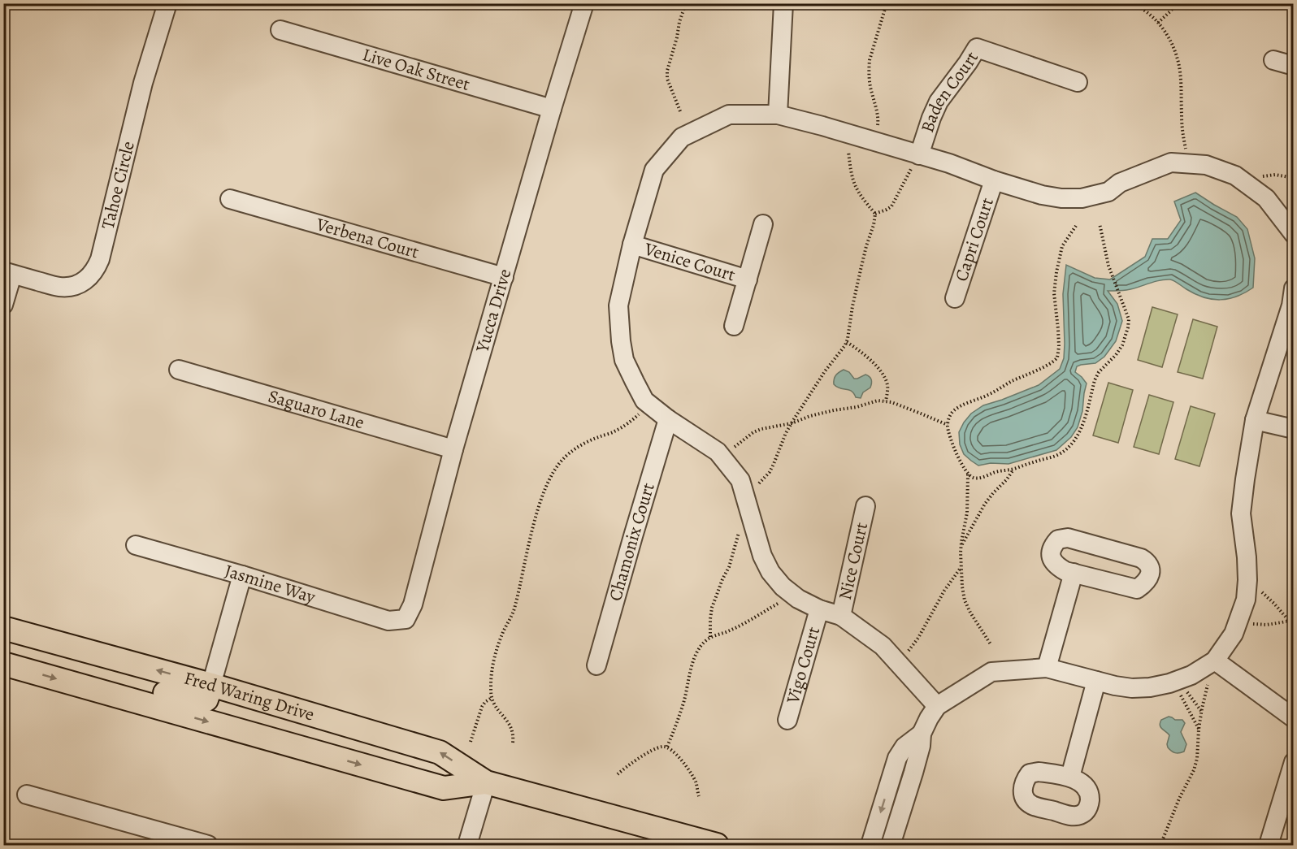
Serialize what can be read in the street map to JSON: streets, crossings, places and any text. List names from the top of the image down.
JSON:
{
  "streets": {
    "main road": ["Fred Waring Drive"],
    "street": [
      "Live Oak Street",
      "Baden Court",
      "Tahoe Circle",
      "Verbena Court",
      "Capri Court",
      "Venice Court",
      "Yucca Drive",
      "Saguaro Lane",
      "Chamonix Court",
      "Nice Court",
      "Jasmine Way",
      "Vigo Court"
    ]
  },
  "crossings": [
    ["Live Oak Street", "Yucca Drive"],
    ["Verbena Court", "Yucca Drive"],
    ["Yucca Drive", "Saguaro Lane"],
    ["Yucca Drive", "Jasmine Way"]
  ]
}
